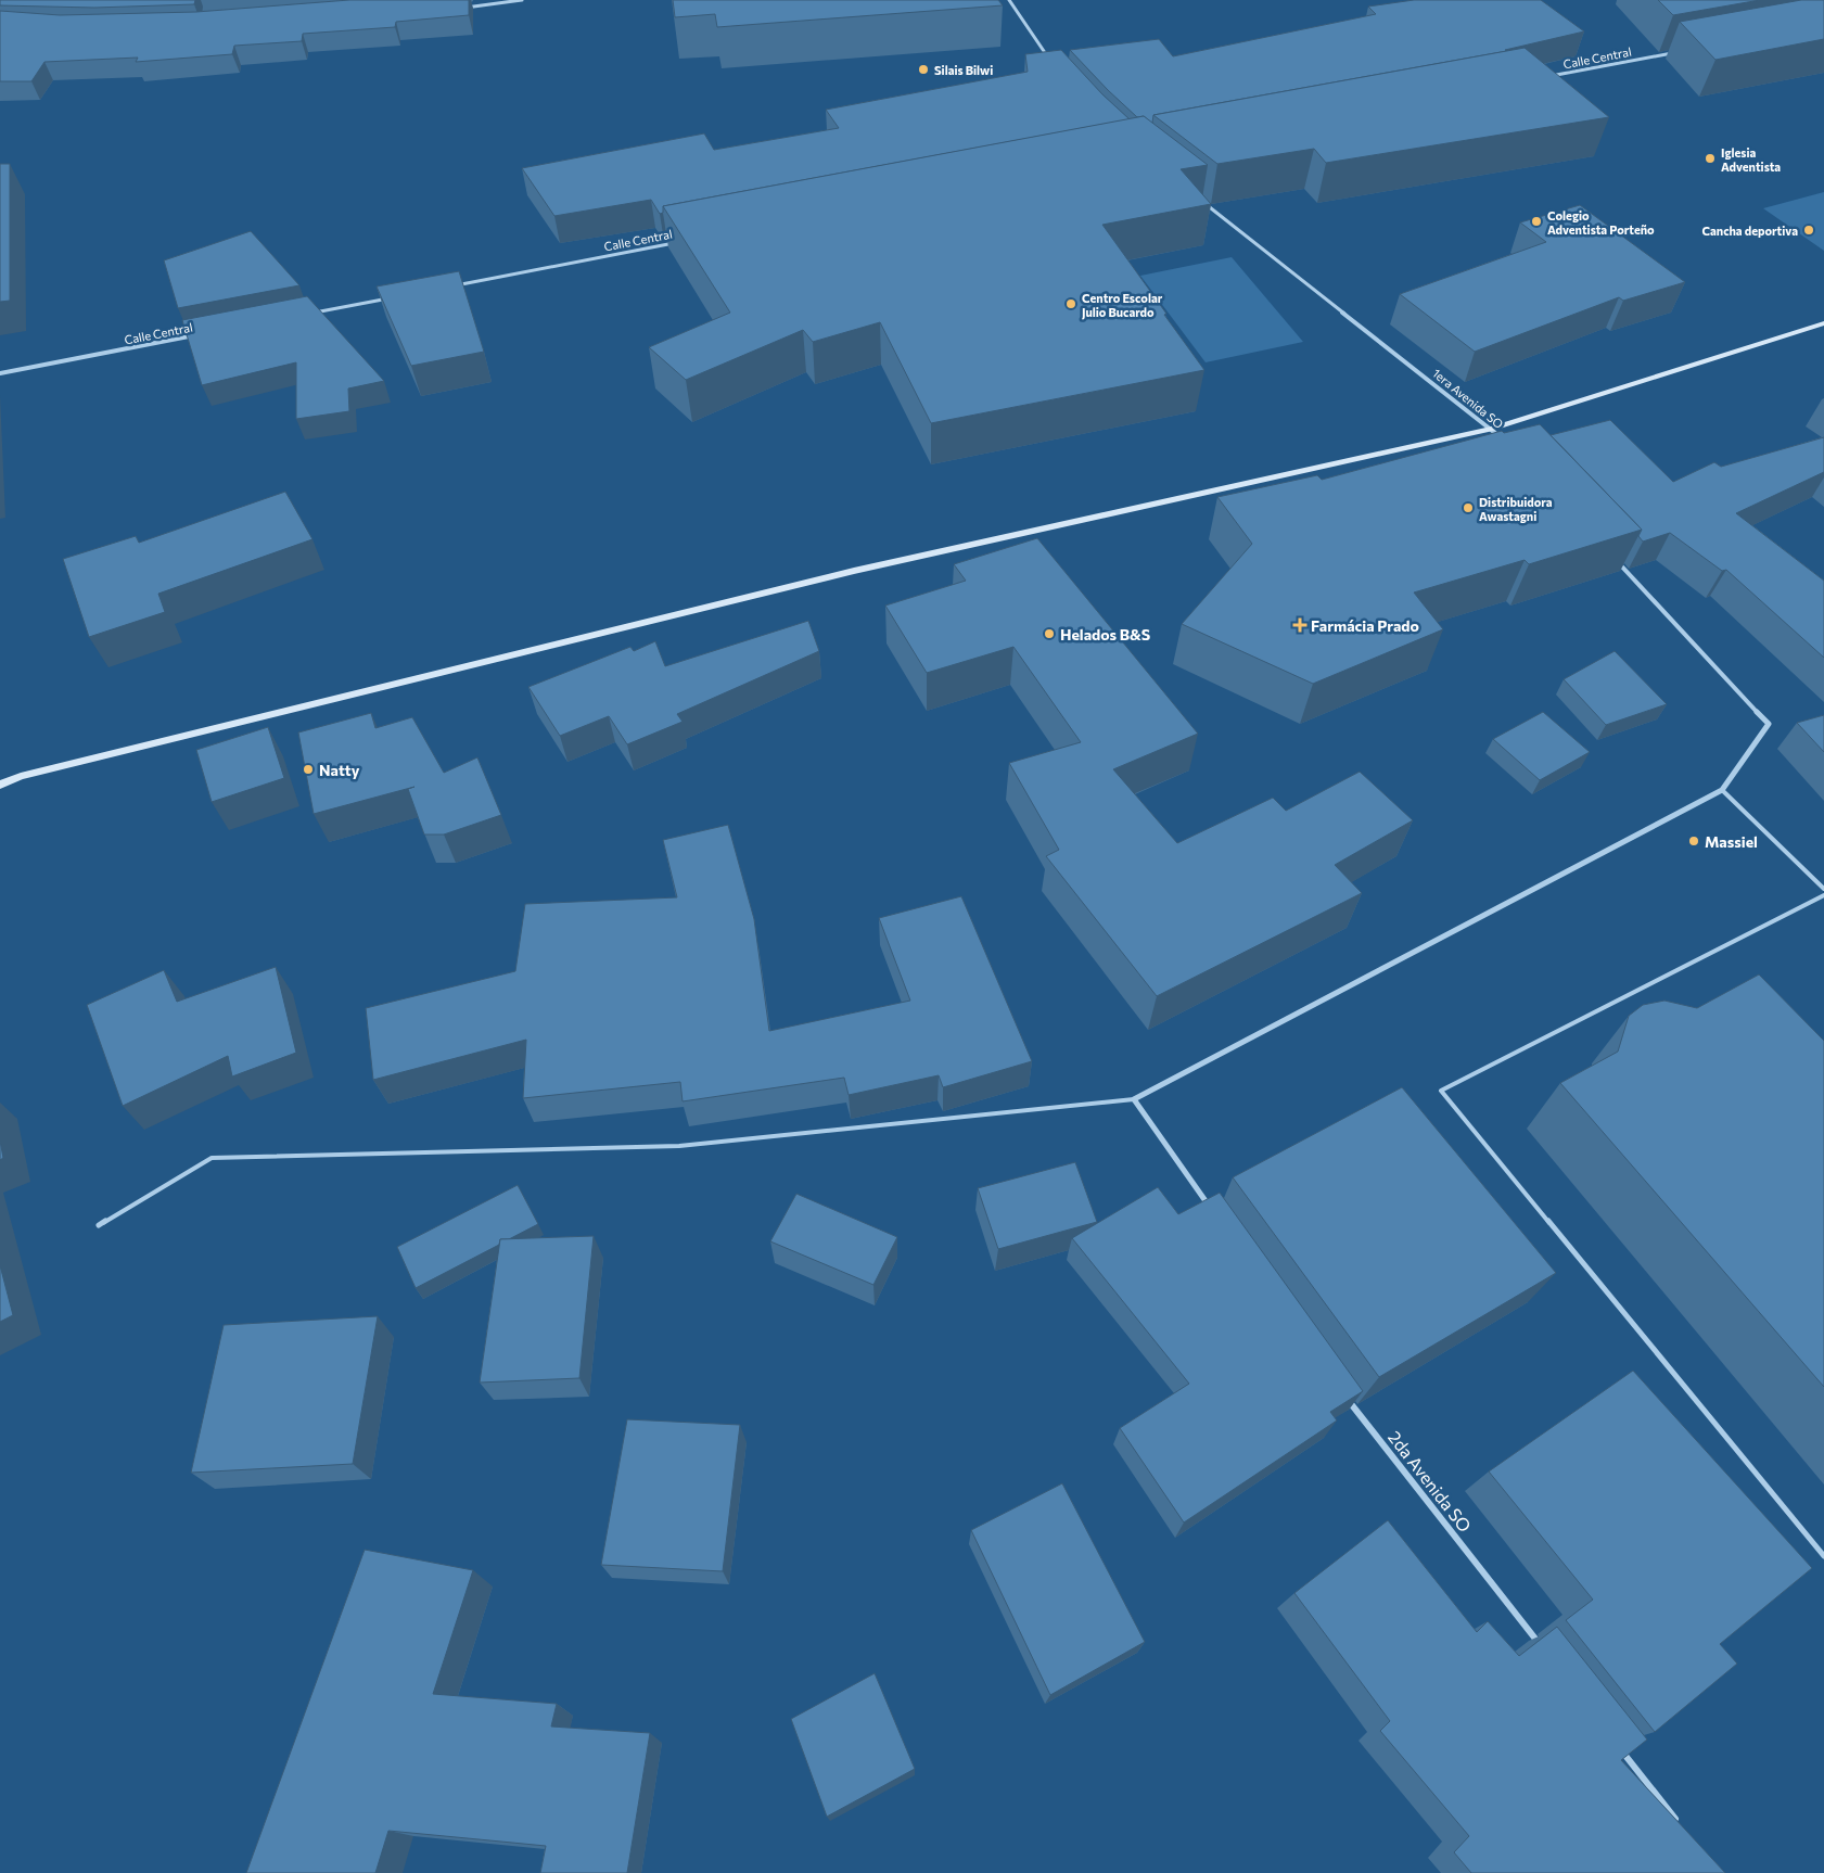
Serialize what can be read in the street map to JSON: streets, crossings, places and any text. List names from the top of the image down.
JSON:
{
  "streets": {
    "street": ["Calle Central", "1era Avenida SO", "2da Avenida SO"]
  },
  "places": {
    "other": [
      "Silais Bilwi",
      "Iglesia Adventista",
      "Colegio Adventista Porteño",
      "Cancha deportiva",
      "Centro Escolar Julio Bucardo",
      "Distribuidora Awastagni",
      "Helados B&S",
      "Natty",
      "Massiel"
    ],
    "health": ["Farmácia Prado"]
  }
}
